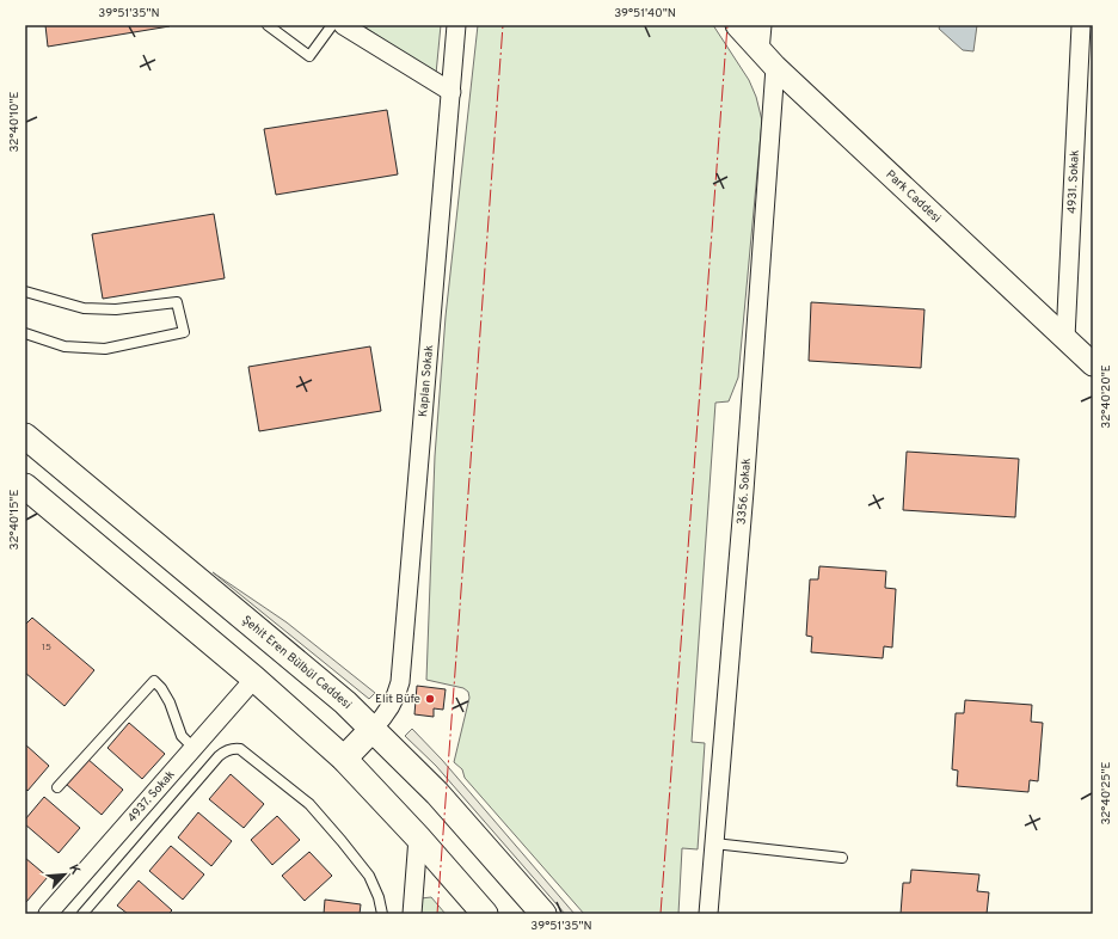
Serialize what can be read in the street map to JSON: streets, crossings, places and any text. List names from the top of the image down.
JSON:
{
  "streets": {
    "main road": ["Şehit Eren Bülbül Caddesi"],
    "street": [
      "4931. Sokak",
      "Park Caddesi",
      "Kaplan Sokak",
      "3356. Sokak",
      "4937. Sokak"
    ]
  },
  "crossings": [
    ["4931. Sokak", "Park Caddesi"],
    ["Park Caddesi", "3356. Sokak"],
    ["Kaplan Sokak", "Şehit Eren Bülbül Caddesi"]
  ],
  "places": ["Elit Büfe"],
  "house_numbers": ["15"],
  "north": "top right",
  "coordinates": [
    "39°51'35\"N",
    "39°51'40\"N",
    "32°40'10\"E",
    "32°40'20\"E",
    "32°40'15\"E",
    "32°40'25\"E"
  ]
}
